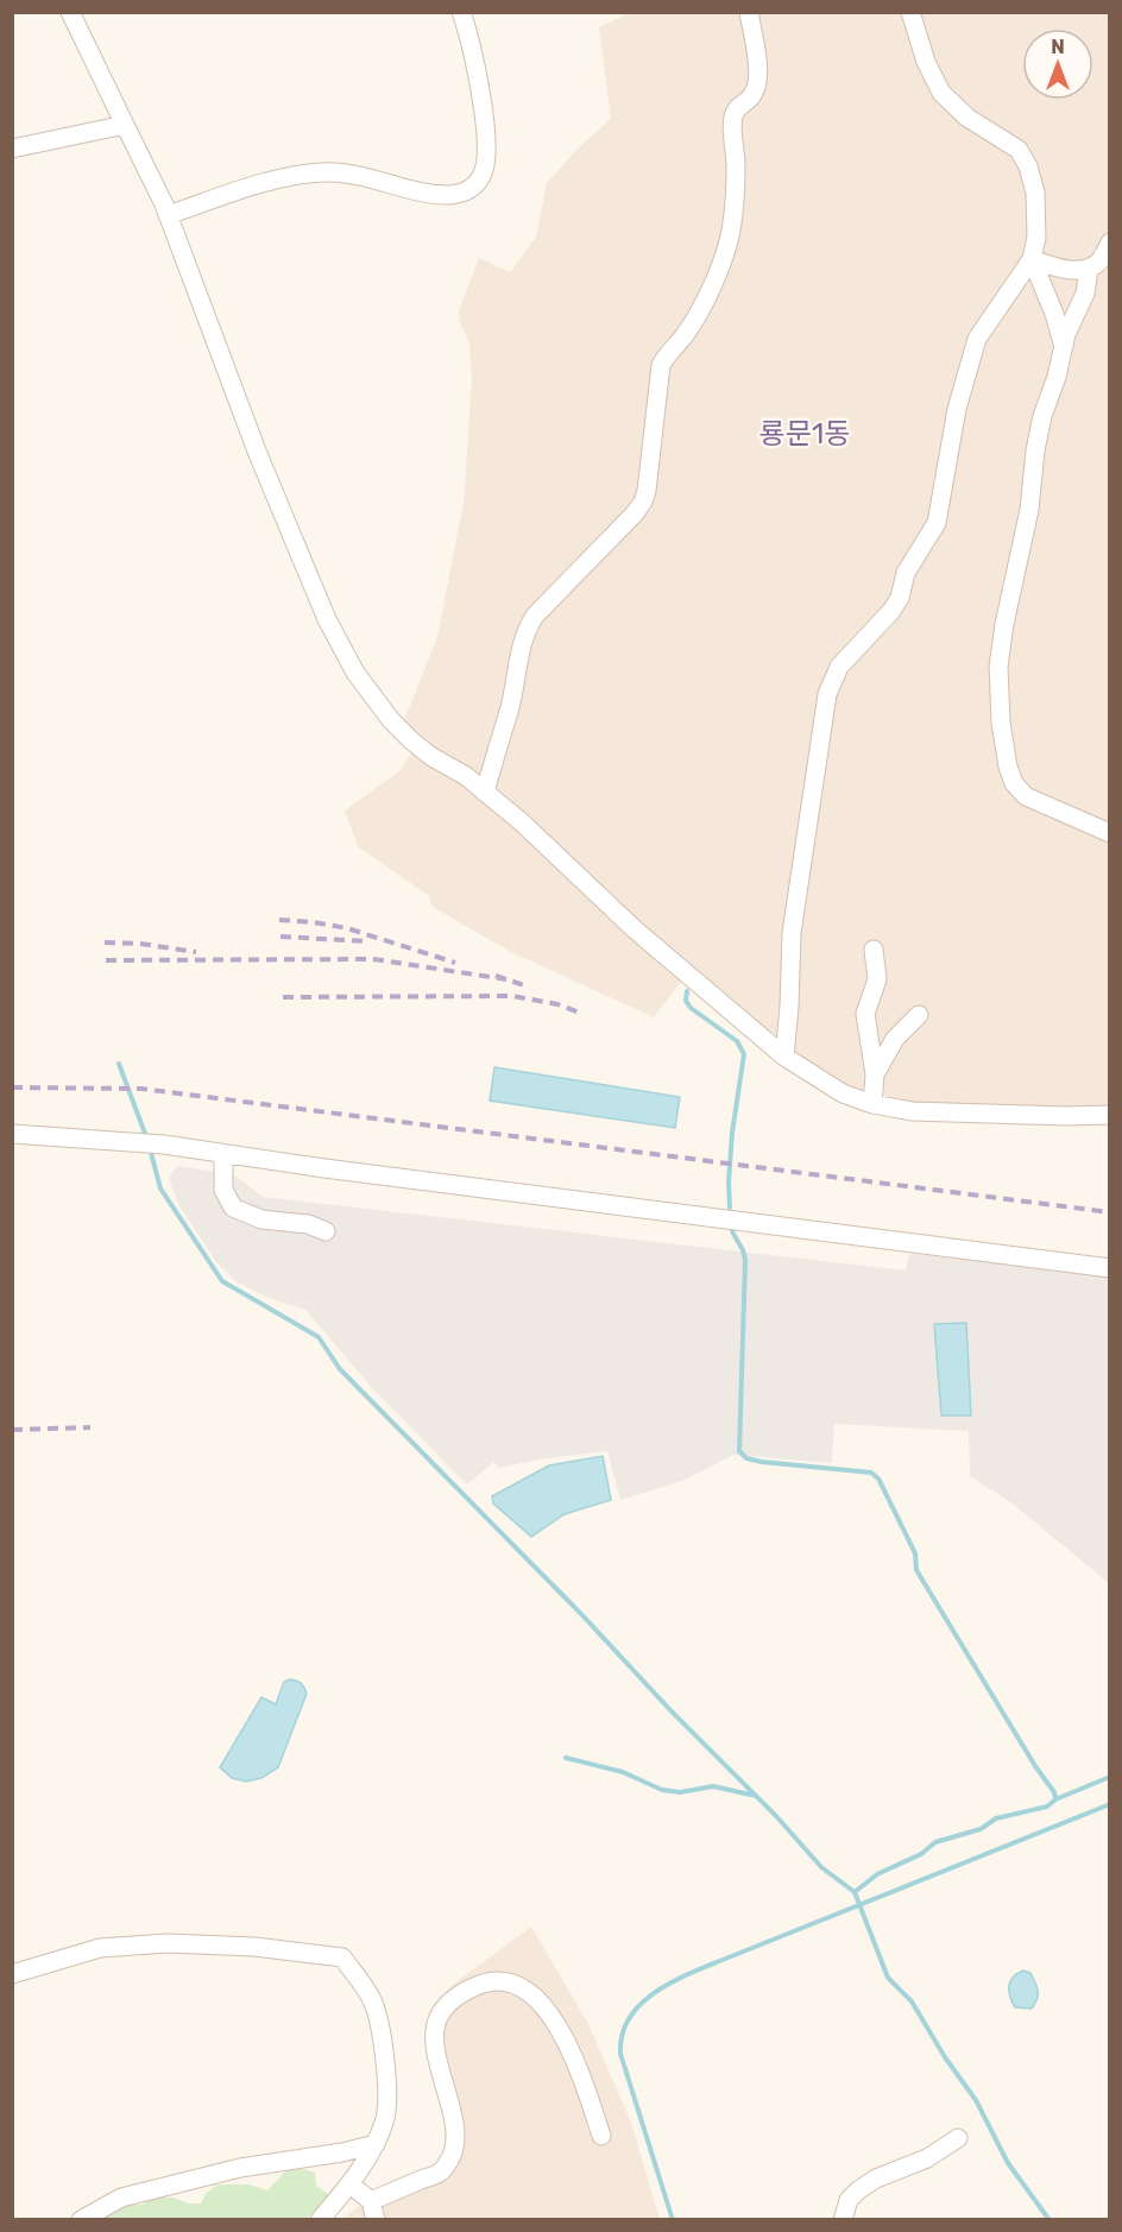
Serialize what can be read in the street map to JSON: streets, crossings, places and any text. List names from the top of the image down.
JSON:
{
  "districts": ["룡문1동"],
  "north": "top"
}
